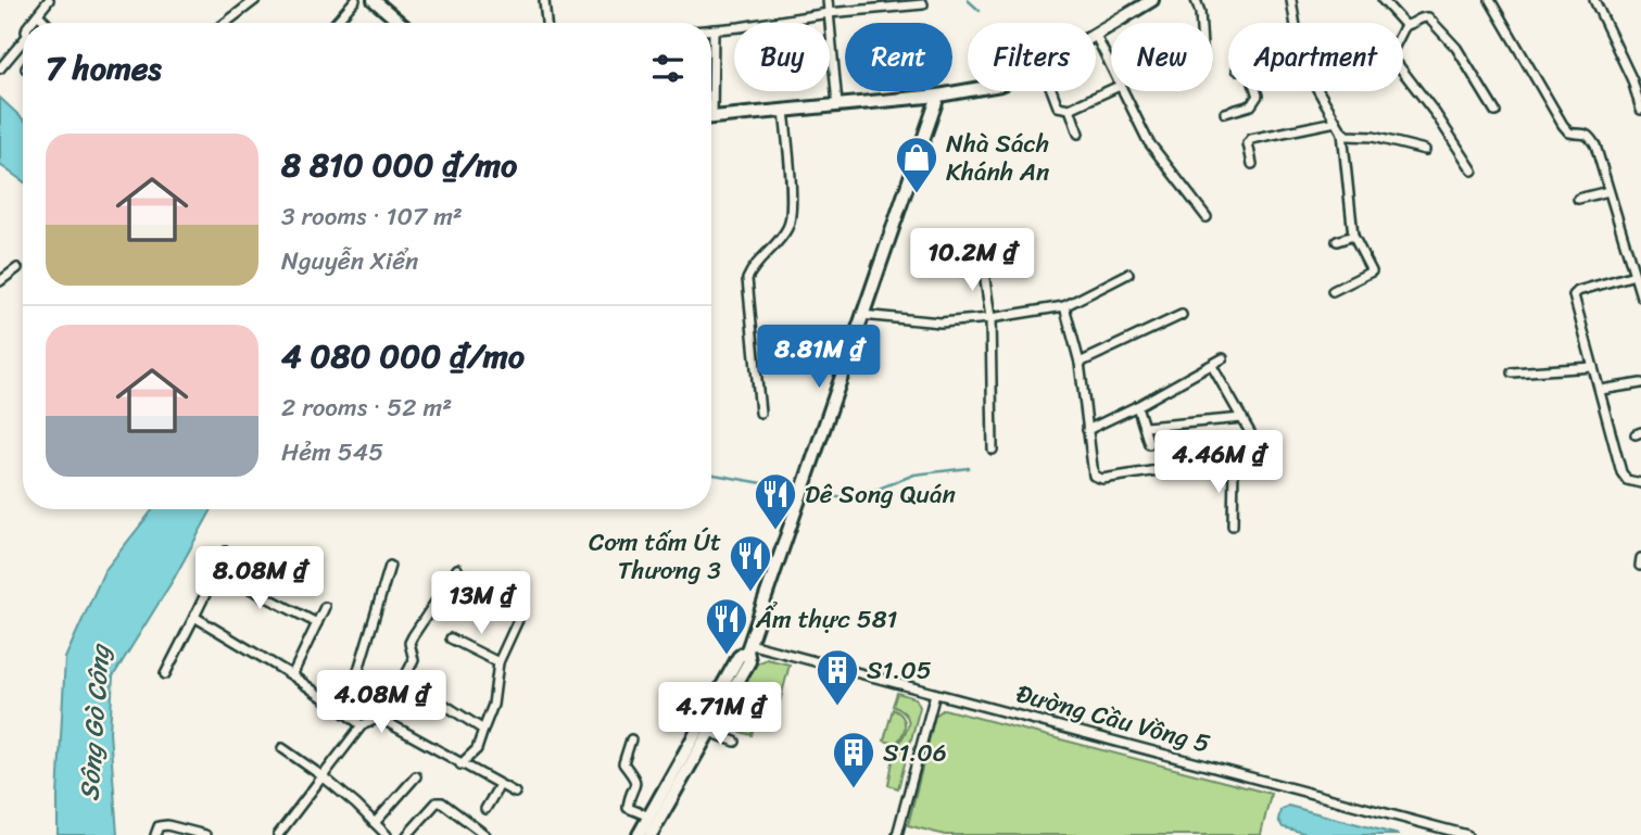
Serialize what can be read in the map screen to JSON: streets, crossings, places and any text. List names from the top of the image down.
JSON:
{
  "streets": {
    "street": ["Đường Cầu Vồng 5"]
  },
  "water": ["Sông Gò Công"],
  "places": {
    "shop": ["Nhà Sách Khánh An"],
    "restaurant": ["Dê Song Quán", "Cơm tấm Út Thương 3", "Ẩm thực 581"],
    "building": ["S1.05", "S1.06"]
  },
  "page": {
    "chip": [
      "Buy",
      "Rent",
      "Filters",
      "New",
      "Apartment"
    ],
    "heading": "7 homes",
    "list": [
      {
        "name": "8 810 000 ₫/mo",
        "note": "3 rooms · 107 m² · Nguyễn Xiển"
      },
      {
        "name": "4 080 000 ₫/mo",
        "note": "2 rooms · 52 m² · Hẻm 545"
      }
    ],
    "price": [
      "10.2M ₫",
      "8.81M ₫",
      "4.46M ₫",
      "8.08M ₫",
      "13M ₫",
      "4.08M ₫",
      "4.71M ₫"
    ]
  }
}
